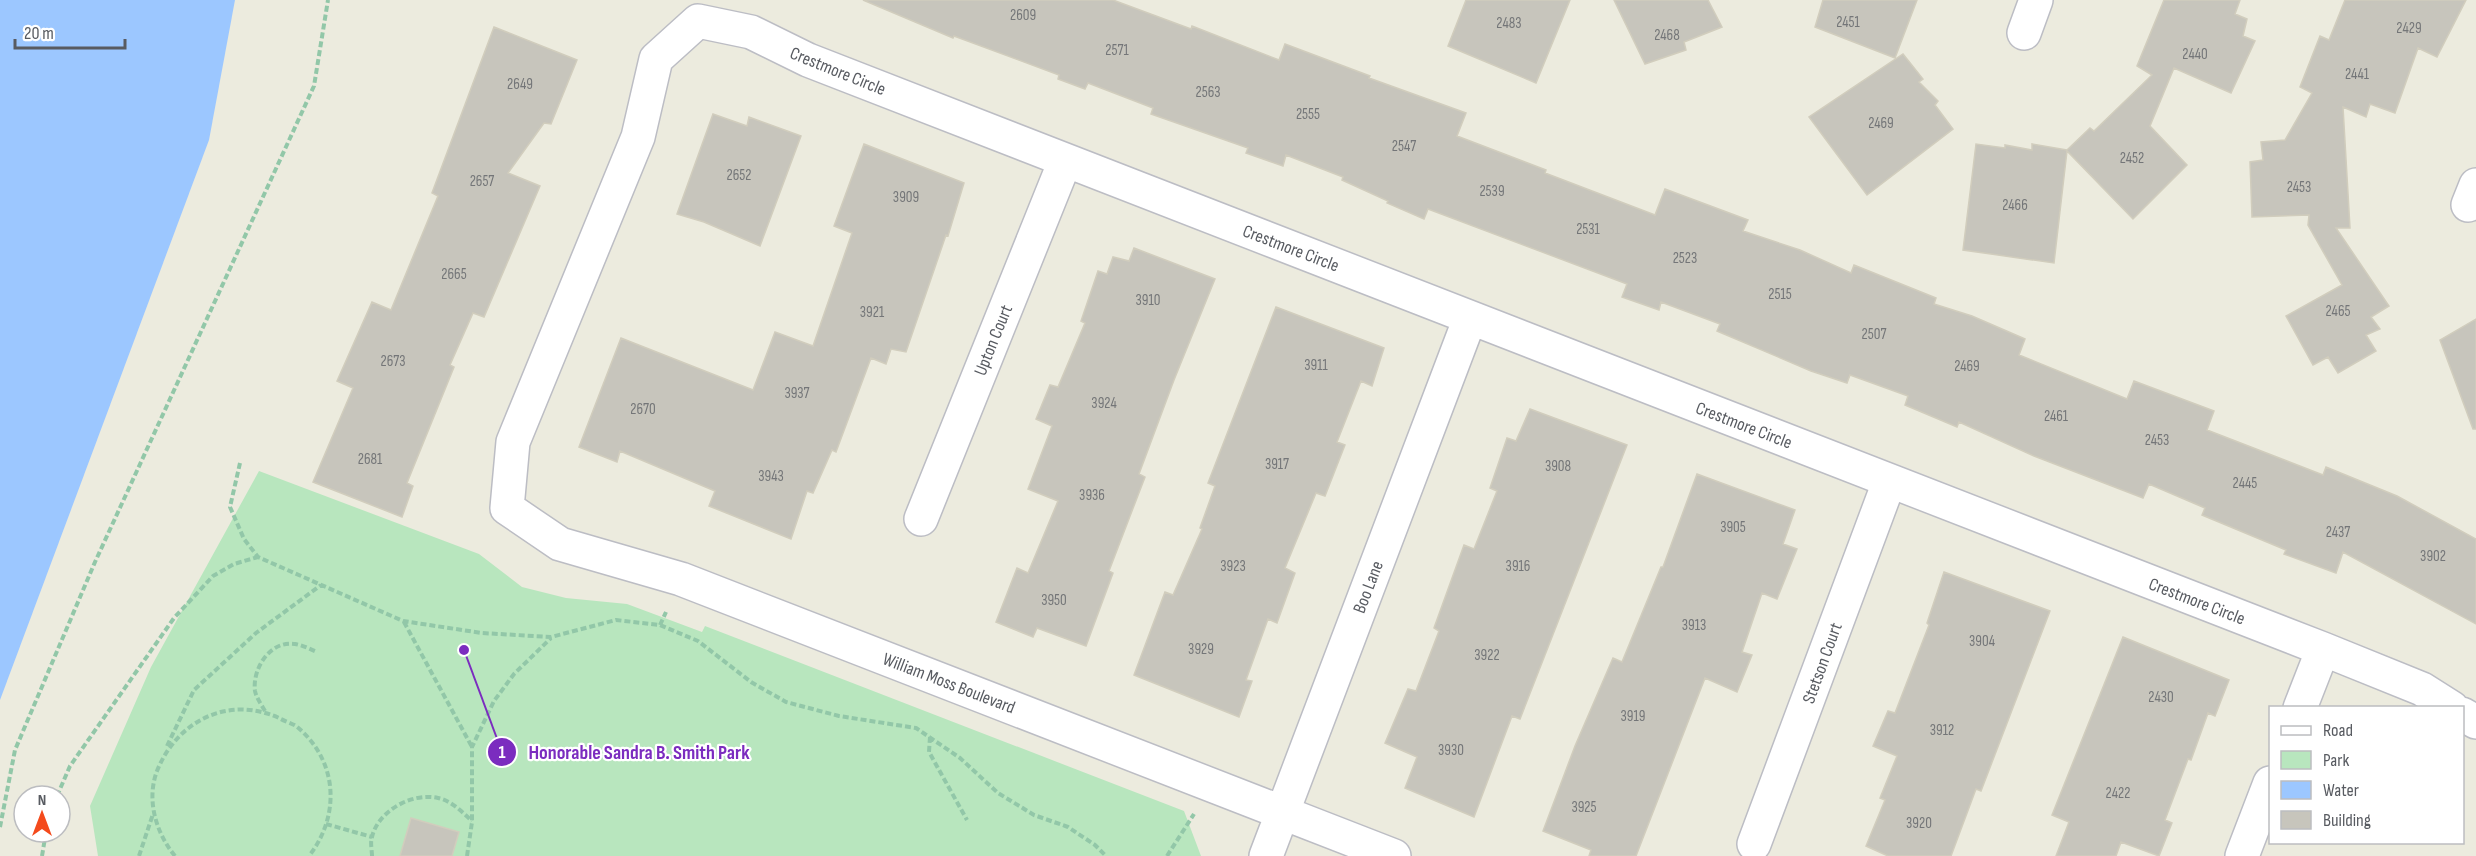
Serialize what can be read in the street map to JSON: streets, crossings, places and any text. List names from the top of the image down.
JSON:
{
  "streets": {
    "street": [
      "Crestmore Circle",
      "Upton Court",
      "Boo Lane",
      "Stetson Court",
      "William Moss Boulevard"
    ]
  },
  "crossings": [
    ["Crestmore Circle", "Upton Court"],
    ["Crestmore Circle", "Boo Lane"],
    ["Crestmore Circle", "Stetson Court"],
    ["Crestmore Circle", "William Moss Boulevard"],
    ["Boo Lane", "William Moss Boulevard"]
  ],
  "places": ["Honorable Sandra B. Smith Park"],
  "house_numbers": [
    "2609",
    "2451",
    "2483",
    "2429",
    "2468",
    "2571",
    "2440",
    "2441",
    "2649",
    "2563",
    "2555",
    "2469",
    "2547",
    "2452",
    "2652",
    "2657",
    "2453",
    "2539",
    "3909",
    "2466",
    "2531",
    "2523",
    "2665",
    "2515",
    "3910",
    "2465",
    "3921",
    "2507",
    "2673",
    "3911",
    "2469",
    "3937",
    "3924",
    "2670",
    "2461",
    "2453",
    "2681",
    "3917",
    "3908",
    "3943",
    "2445",
    "3936",
    "3905",
    "2437",
    "3902",
    "3923",
    "3916",
    "3950",
    "3913",
    "3904",
    "3929",
    "3922",
    "2430",
    "3919",
    "3912",
    "3930",
    "2422",
    "3925",
    "3920"
  ],
  "legend": [
    "Road",
    "Park",
    "Water",
    "Building"
  ],
  "scale_bar": "20 m",
  "north": "top"
}
